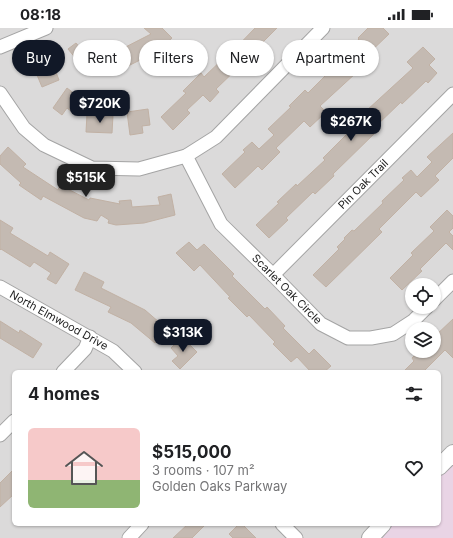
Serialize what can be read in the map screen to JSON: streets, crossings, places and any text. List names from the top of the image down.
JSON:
{
  "streets": {
    "street": ["Pin Oak Trail", "Scarlet Oak Circle", "North Elmwood Drive"]
  },
  "crossings": [
    ["Pin Oak Trail", "Scarlet Oak Circle"]
  ],
  "page": {
    "status": "08:18",
    "chip": [
      "Buy",
      "Rent",
      "Filters",
      "New",
      "Apartment"
    ],
    "price": [
      "$720K",
      "$267K",
      "$515K",
      "$313K"
    ],
    "heading": "4 homes",
    "list": [
      {
        "name": "$515,000",
        "note": "3 rooms · 107 m² · Golden Oaks Parkway"
      }
    ]
  }
}
